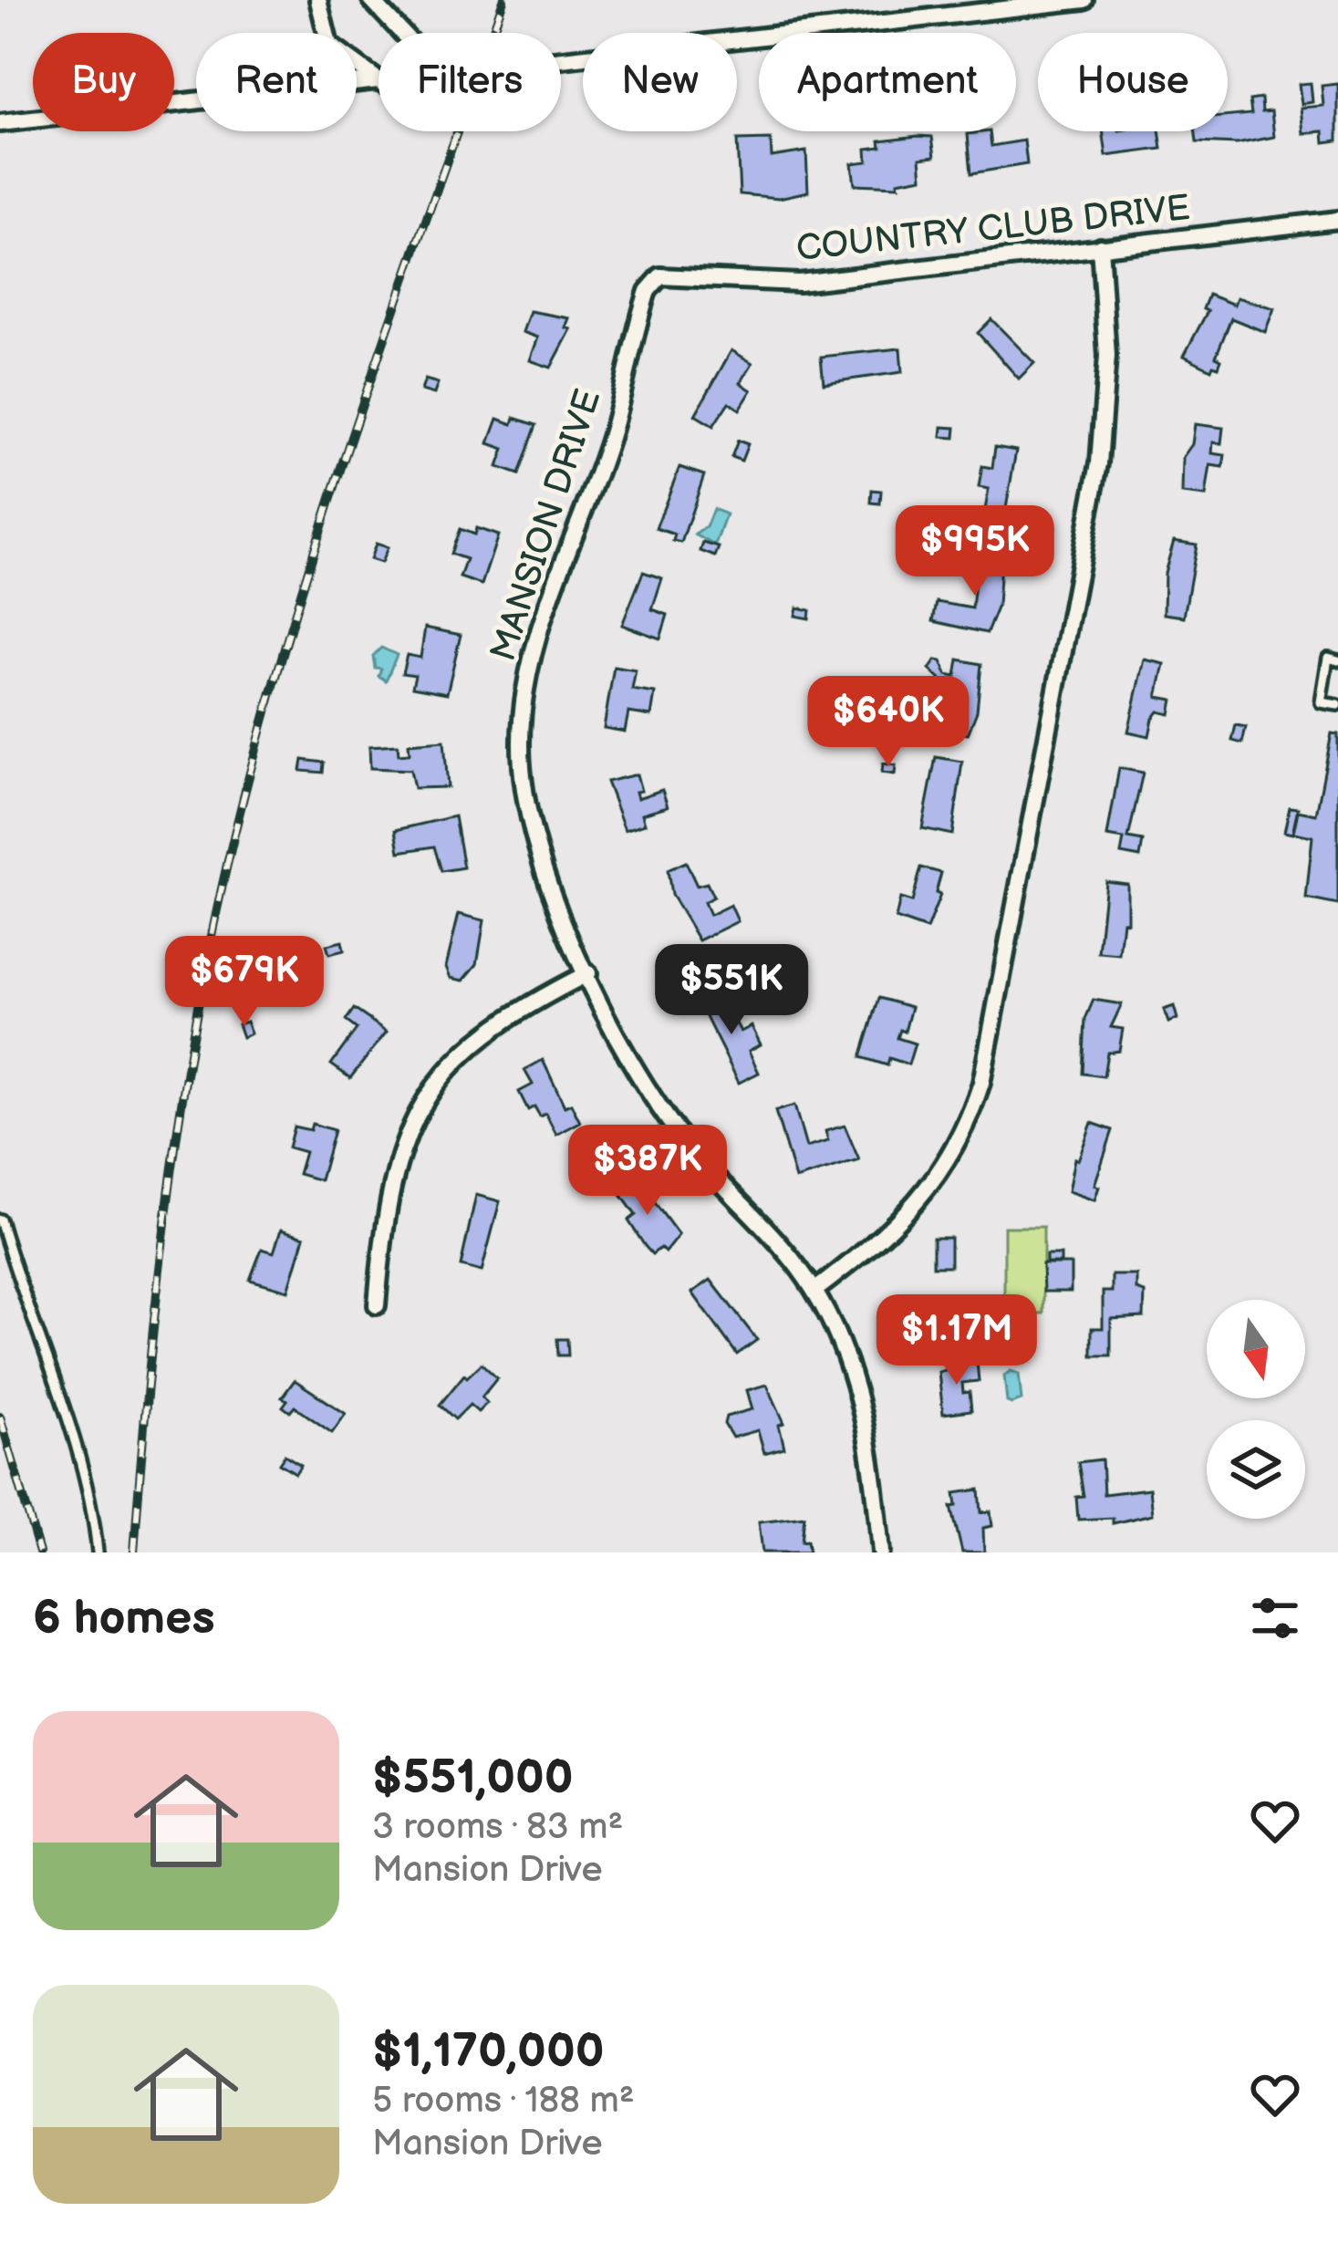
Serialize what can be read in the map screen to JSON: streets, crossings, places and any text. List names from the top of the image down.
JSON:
{
  "streets": {
    "street": ["COUNTRY CLUB DRIVE", "MANSION DRIVE"]
  },
  "crossings": [
    ["COUNTRY CLUB DRIVE", "MANSION DRIVE"]
  ],
  "north": "bottom",
  "page": {
    "chip": [
      "Buy",
      "Rent",
      "Filters",
      "New",
      "Apartment",
      "House"
    ],
    "price": [
      "$995K",
      "$640K",
      "$679K",
      "$551K",
      "$387K",
      "$1.17M"
    ],
    "heading": "6 homes",
    "list": [
      {
        "name": "$551,000",
        "note": "3 rooms · 83 m² · Mansion Drive"
      },
      {
        "name": "$1,170,000",
        "note": "5 rooms · 188 m² · Mansion Drive"
      }
    ]
  }
}
